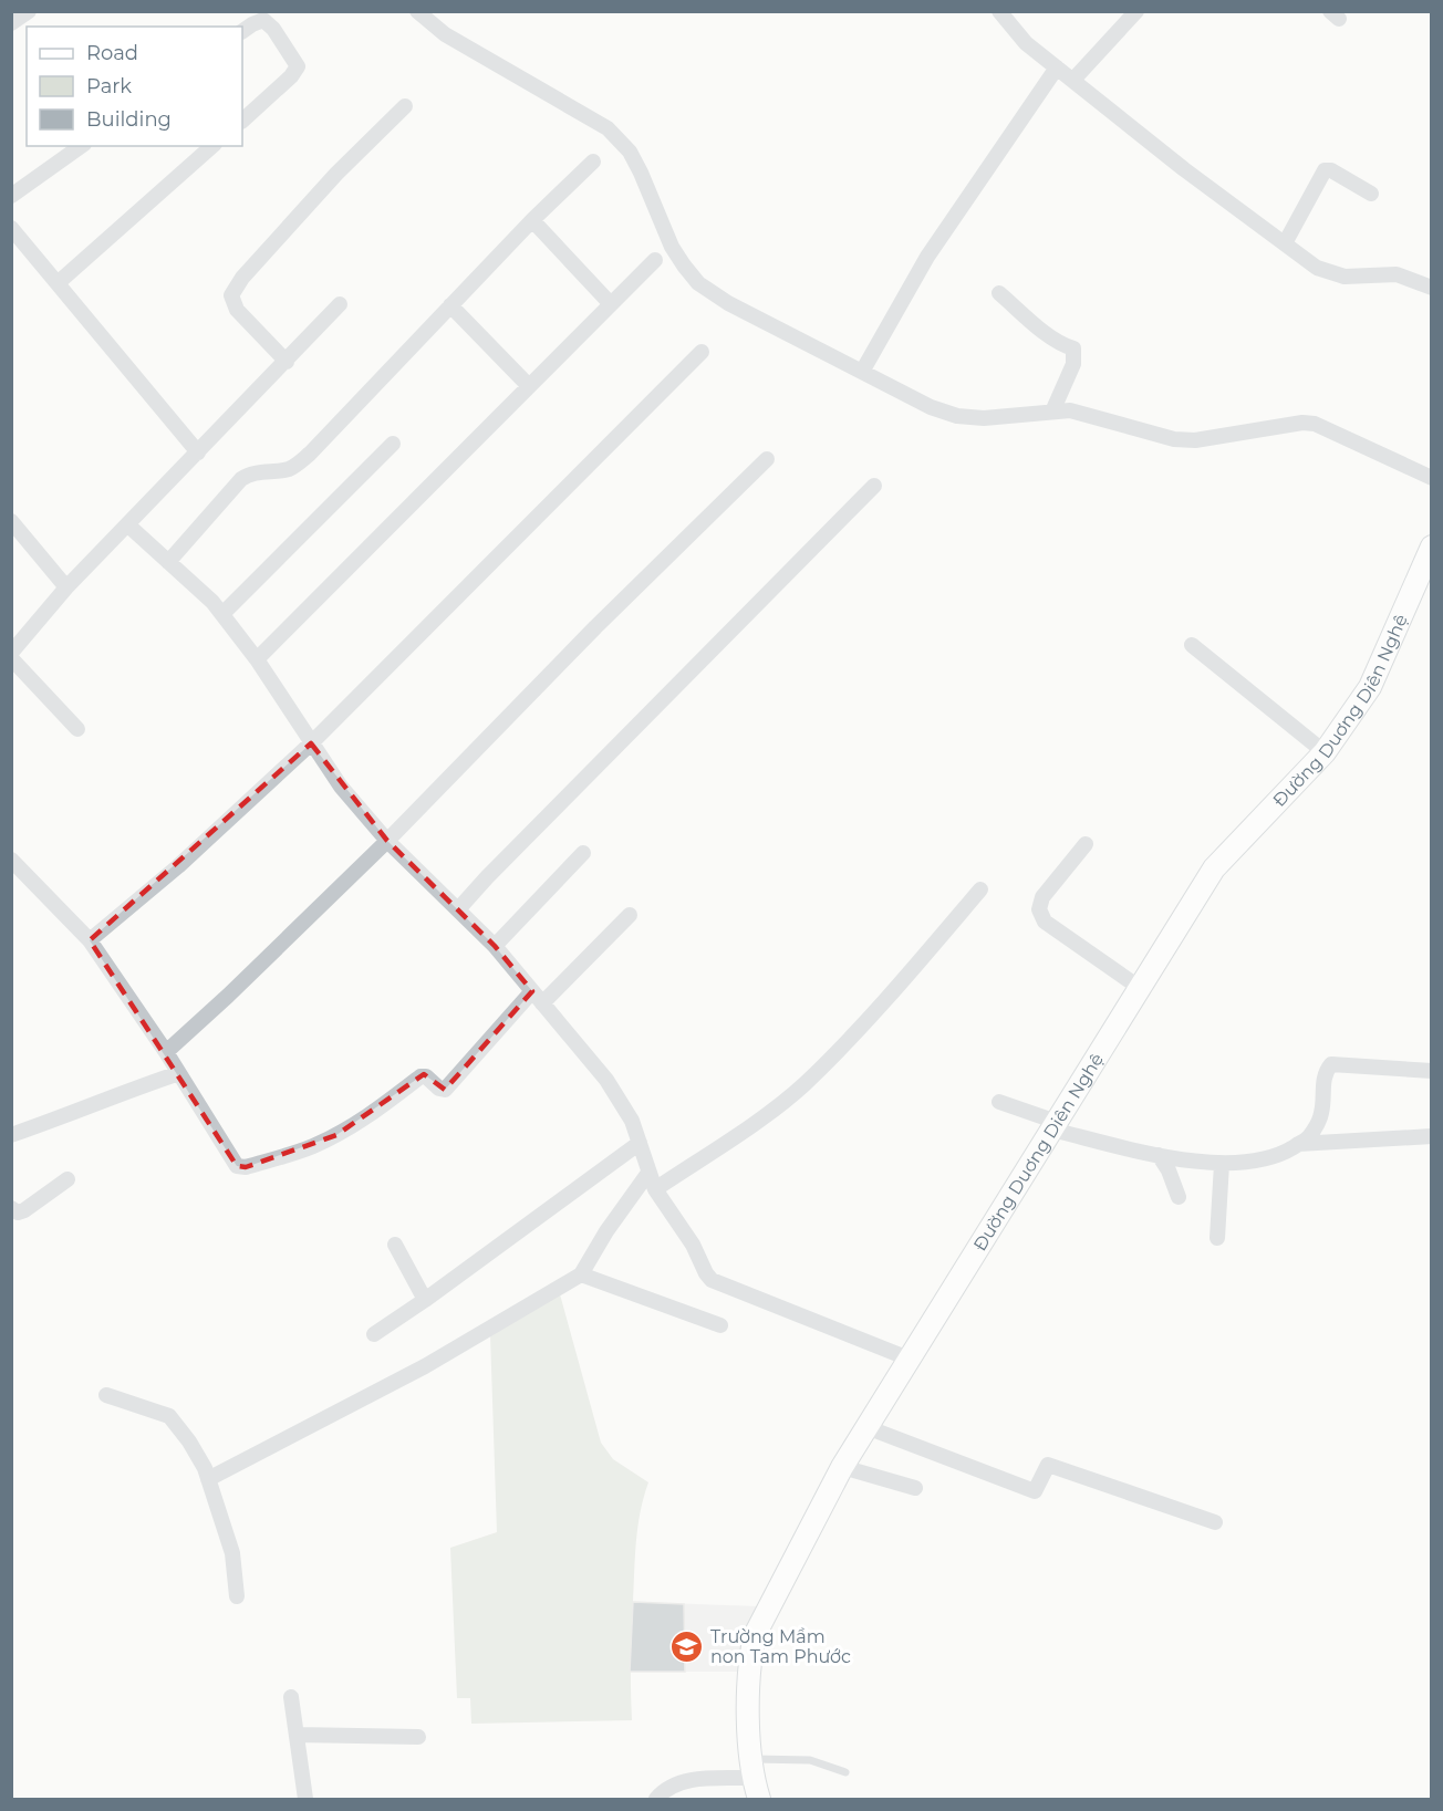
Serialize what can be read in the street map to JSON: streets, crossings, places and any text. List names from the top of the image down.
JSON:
{
  "streets": {
    "street": ["Đường Duơng Diên Nghệ"]
  },
  "places": {
    "school or university": ["Trường Mầm non Tam Phước"]
  },
  "legend": ["Road", "Park", "Building"]
}
